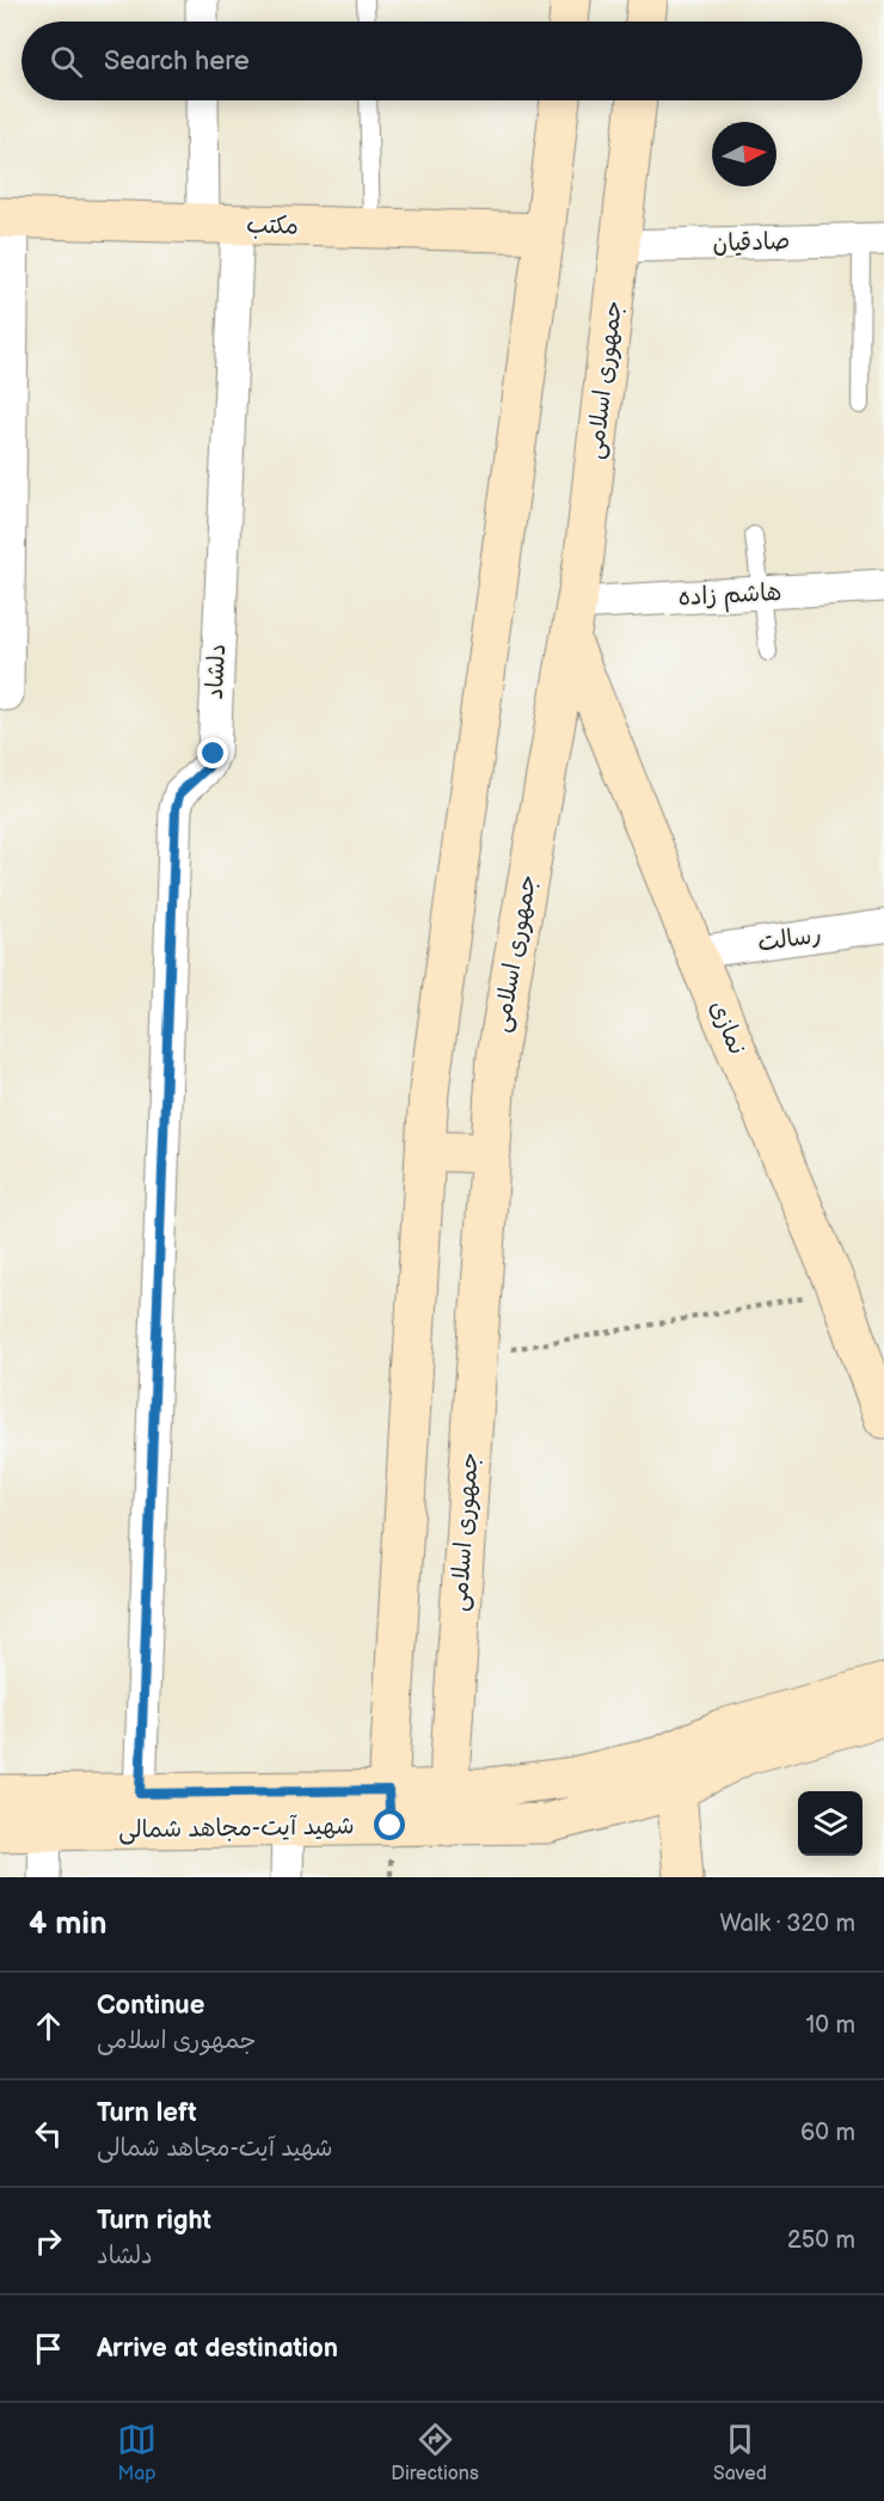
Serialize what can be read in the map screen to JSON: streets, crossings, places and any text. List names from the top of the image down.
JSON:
{
  "streets": {
    "main road": [
      "مکتب",
      "جمهوری اسلامی",
      "نمازی",
      "شهید آیت-مجاهد شمالی"
    ],
    "street": [
      "صادقیان",
      "هاشم زاده",
      "دلشاد",
      "رسالت"
    ]
  },
  "crossings": [
    ["مکتب", "دلشاد"],
    ["صادقیان", "جمهوری اسلامی"],
    ["جمهوری اسلامی", "هاشم زاده"],
    ["جمهوری اسلامی", "نمازی"],
    ["جمهوری اسلامی", "شهید آیت-مجاهد شمالی"],
    ["هاشم زاده", "نمازی"],
    ["دلشاد", "شهید آیت-مجاهد شمالی"],
    ["رسالت", "نمازی"]
  ],
  "north": "right",
  "page": {
    "search": "Search here",
    "heading": ["4 min", "Walk · 320 m"],
    "list": [
      ["Continue", "جمهوری اسلامی", "10 m"],
      ["Turn left", "شهید آیت-مجاهد شمالی", "60 m"],
      ["Turn right", "دلشاد", "250 m"],
      "Arrive at destination"
    ],
    "nav": ["Map", "Directions", "Saved"]
  }
}
